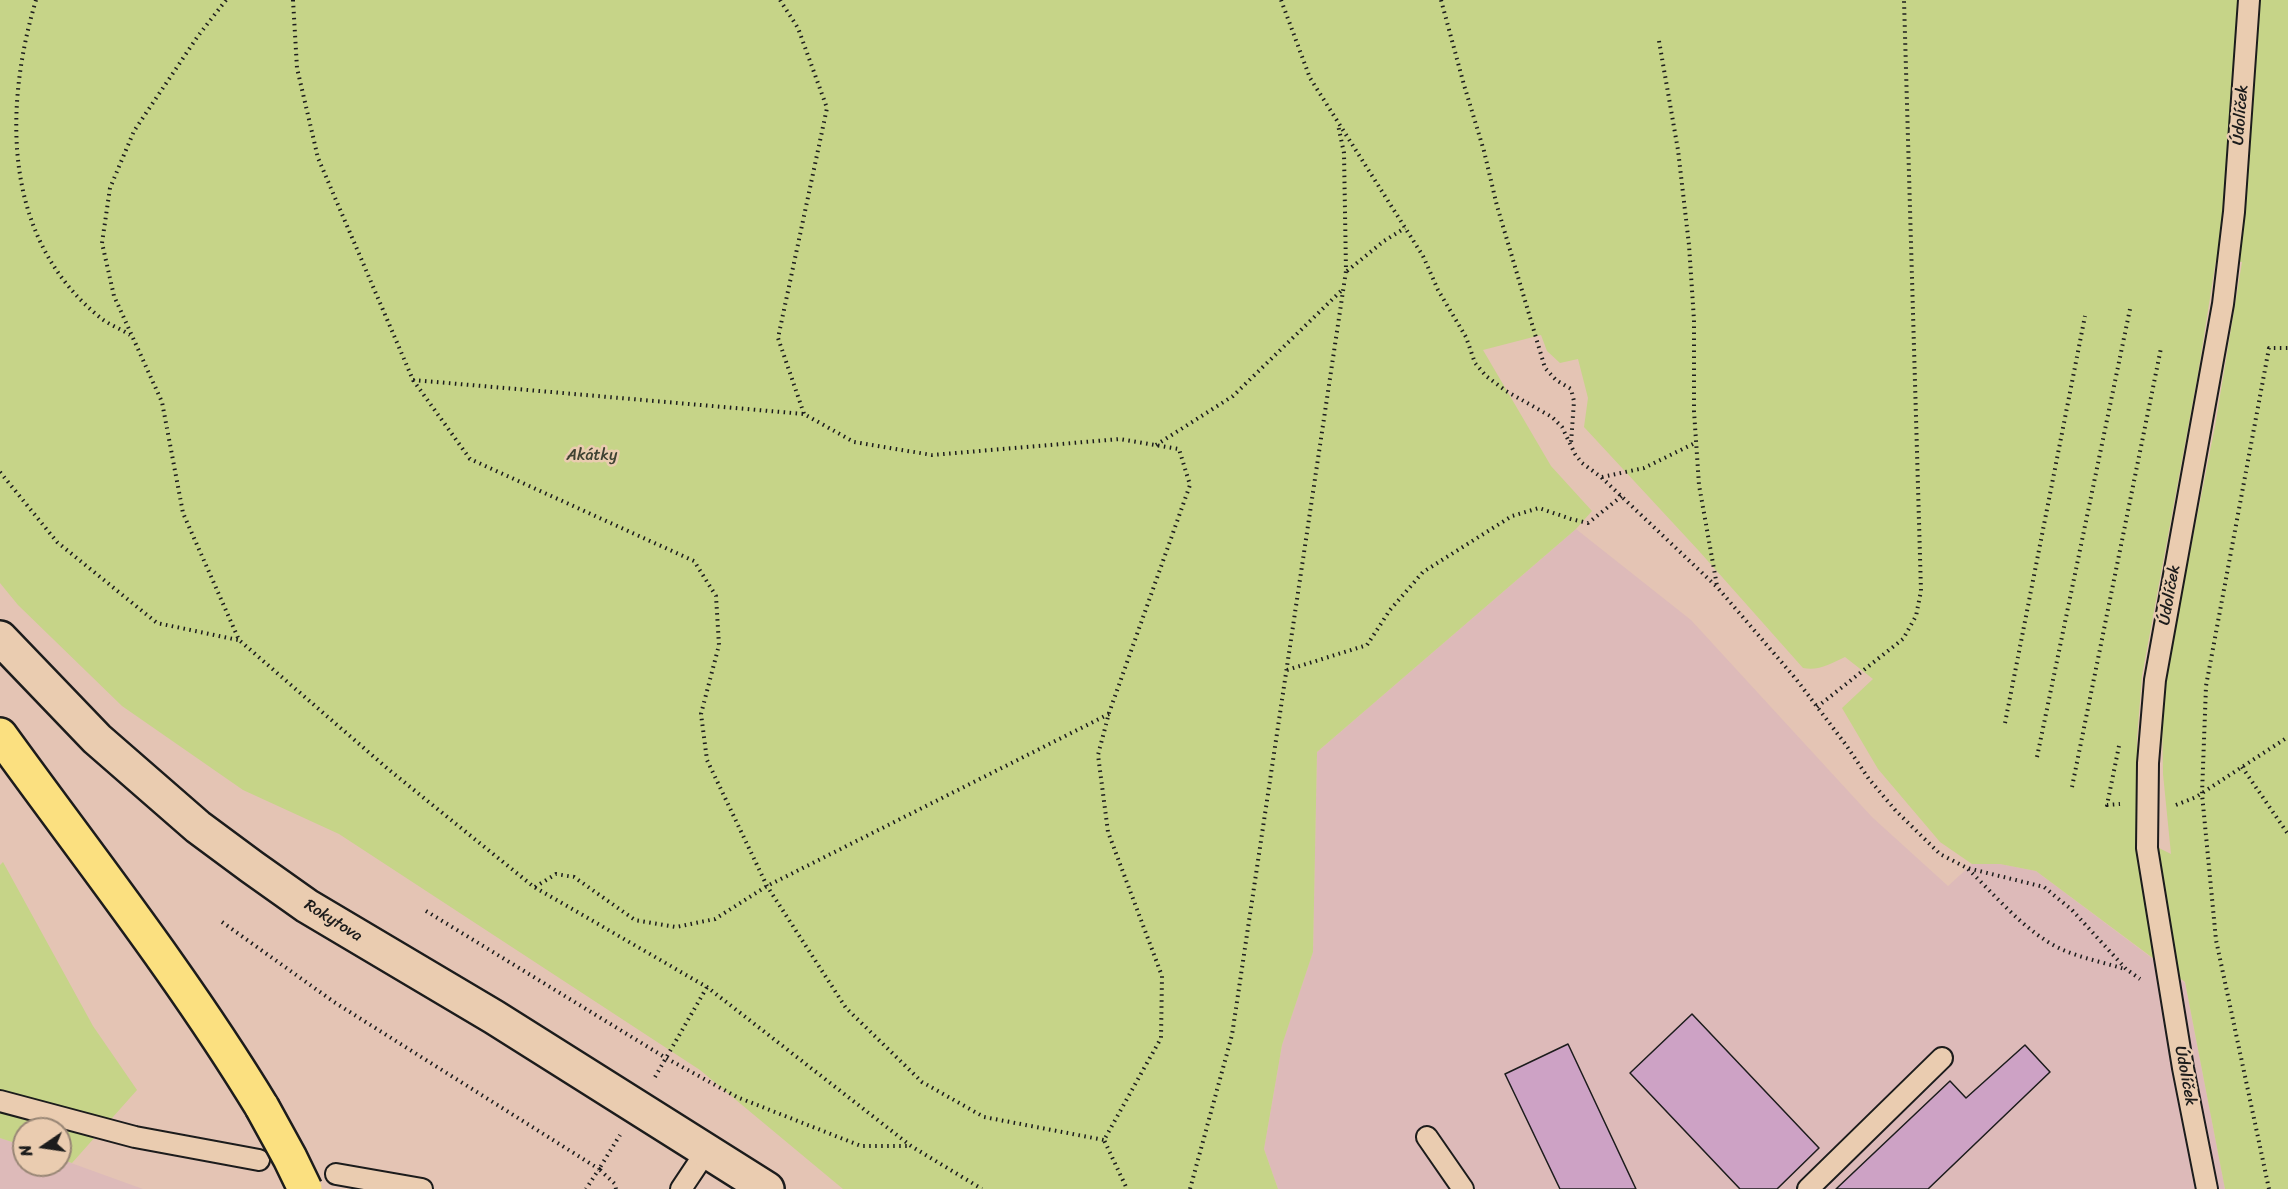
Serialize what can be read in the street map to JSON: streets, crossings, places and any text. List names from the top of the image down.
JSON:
{
  "streets": {
    "main road": ["Rokytova"],
    "lane": ["Údolíček"]
  },
  "parks": ["Akátky"],
  "north": "left"
}
